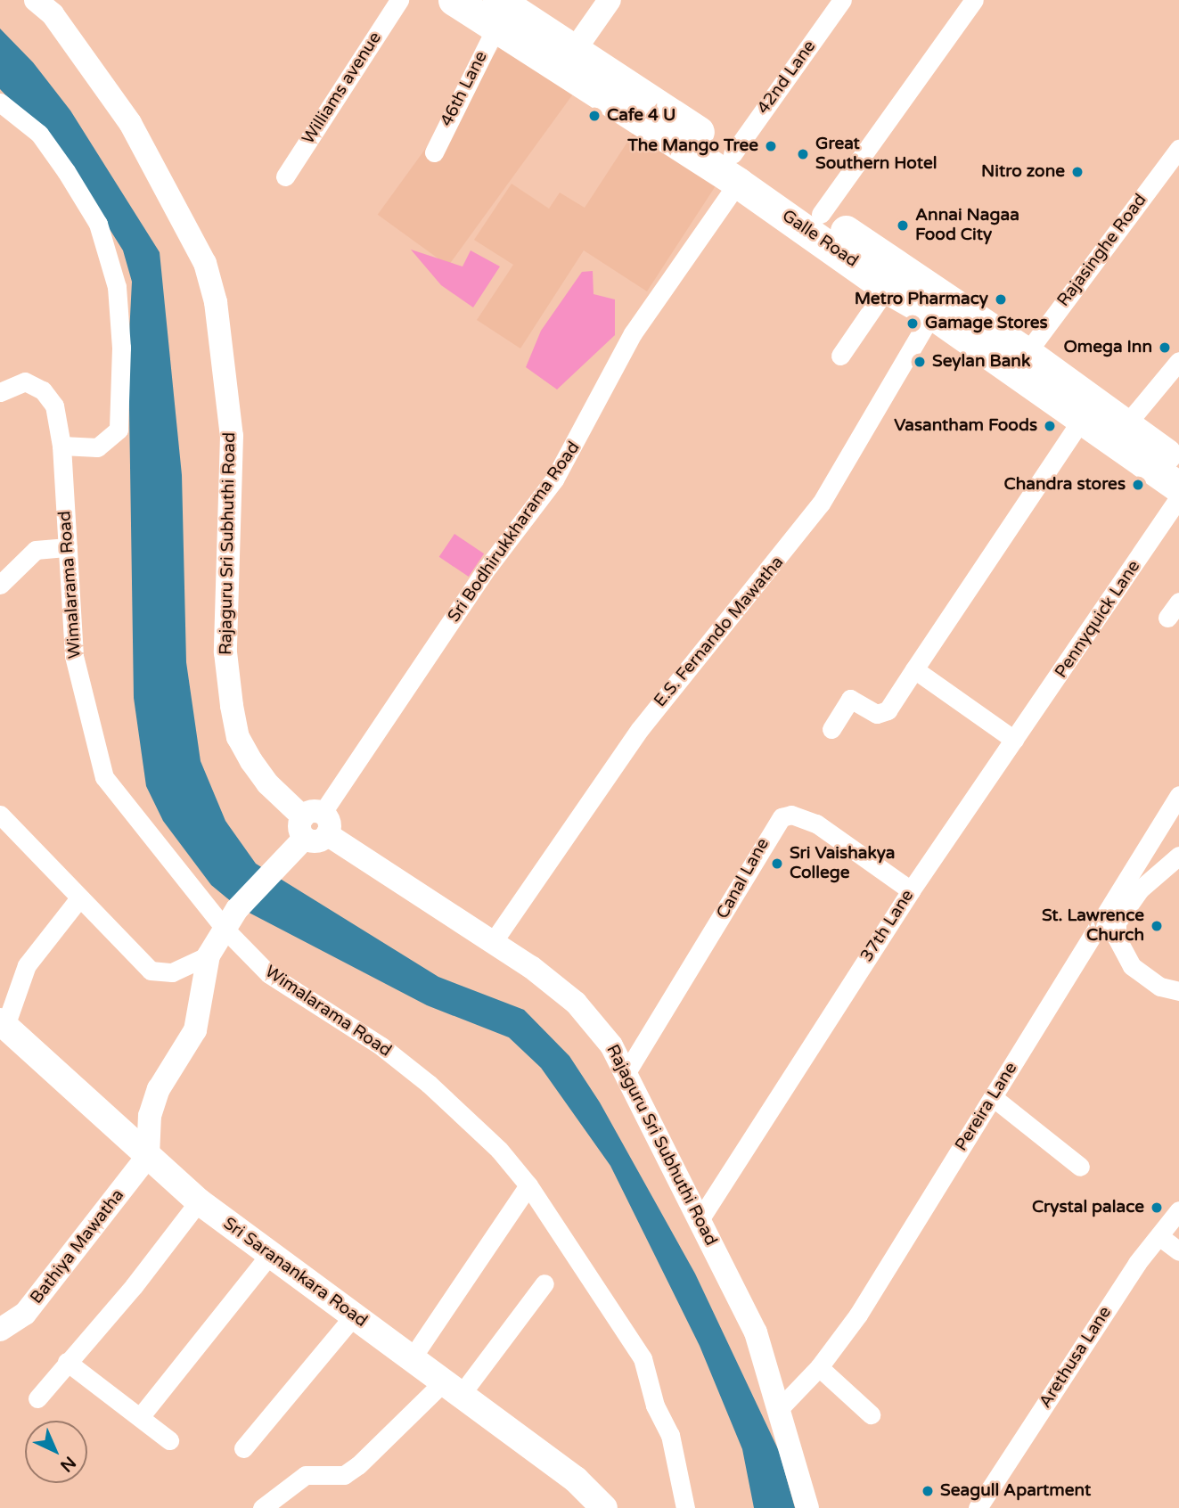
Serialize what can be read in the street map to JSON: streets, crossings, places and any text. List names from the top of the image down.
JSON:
{
  "streets": {
    "highway": ["Galle Road"],
    "main road": ["Sri Saranankara Road"],
    "street": [
      "42nd Lane",
      "Williams avenue",
      "46th Lane",
      "Rajasinghe Road",
      "Sri Bodhirukkharama Road",
      "Rajaguru Sri Subhuthi Road",
      "Wimalarama Road",
      "Pennyquick Lane",
      "E.S. Fernando Mawatha",
      "Canal Lane",
      "37th Lane",
      "Pereira Lane",
      "Bathiya Mawatha",
      "Arethusa Lane"
    ]
  },
  "crossings": [
    ["42nd Lane", "Galle Road"],
    ["42nd Lane", "Sri Bodhirukkharama Road"],
    ["46th Lane", "Galle Road"],
    ["Galle Road", "Rajasinghe Road"],
    ["Galle Road", "Sri Bodhirukkharama Road"],
    ["Galle Road", "E.S. Fernando Mawatha"],
    ["Sri Bodhirukkharama Road", "Rajaguru Sri Subhuthi Road"],
    ["Rajaguru Sri Subhuthi Road", "E.S. Fernando Mawatha"],
    ["Rajaguru Sri Subhuthi Road", "Canal Lane"],
    ["Rajaguru Sri Subhuthi Road", "37th Lane"],
    ["Rajaguru Sri Subhuthi Road", "Pereira Lane"],
    ["Pennyquick Lane", "37th Lane"],
    ["Canal Lane", "37th Lane"],
    ["Bathiya Mawatha", "Sri Saranankara Road"]
  ],
  "places": [
    "Cafe 4 U",
    "The Mango Tree",
    "Great Southern Hotel",
    "Nitro zone",
    "Annai Nagaa Food City",
    "Metro Pharmacy",
    "Gamage Stores",
    "Omega Inn",
    "Seylan Bank",
    "Vasantham Foods",
    "Chandra stores",
    "Sri Vaishakya College",
    "St. Lawrence Church",
    "Crystal palace",
    "Seagull Apartment"
  ],
  "north": "bottom right"
}
